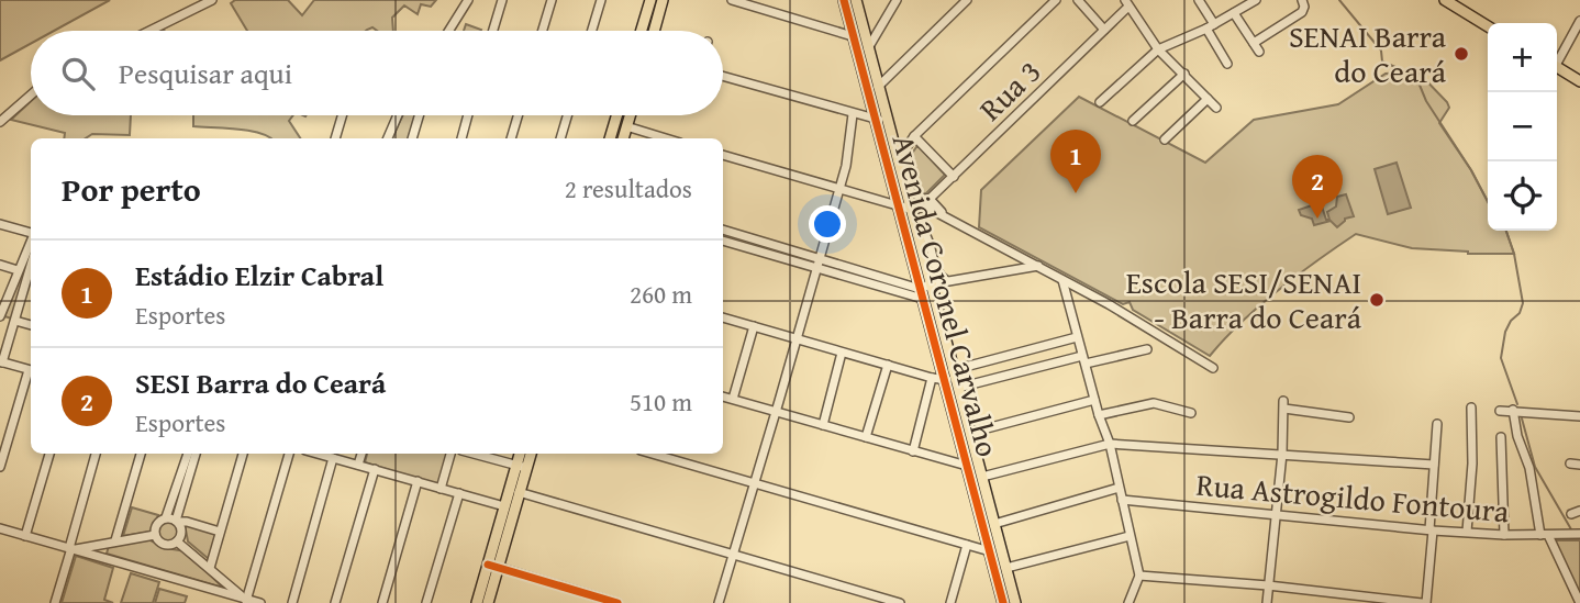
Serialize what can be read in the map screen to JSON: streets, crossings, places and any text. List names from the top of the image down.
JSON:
{
  "streets": {
    "main road": ["Avenida Coronel Carvalho"],
    "street": ["Rua 3", "Rua Astrogildo Fontoura"]
  },
  "places": ["SENAI Barra do Ceará", "Escola SESI/SENAI - Barra do Ceará"],
  "page": {
    "map_buttons": ["+", "−"],
    "search": "Pesquisar aqui",
    "pins": ["1", "2"],
    "heading": ["Por perto", "2 resultados"],
    "list": [
      {
        "mark": "1",
        "name": "Estádio Elzir Cabral",
        "note": "Esportes",
        "value": "260 m"
      },
      {
        "mark": "2",
        "name": "SESI Barra do Ceará",
        "note": "Esportes",
        "value": "510 m"
      }
    ]
  }
}
